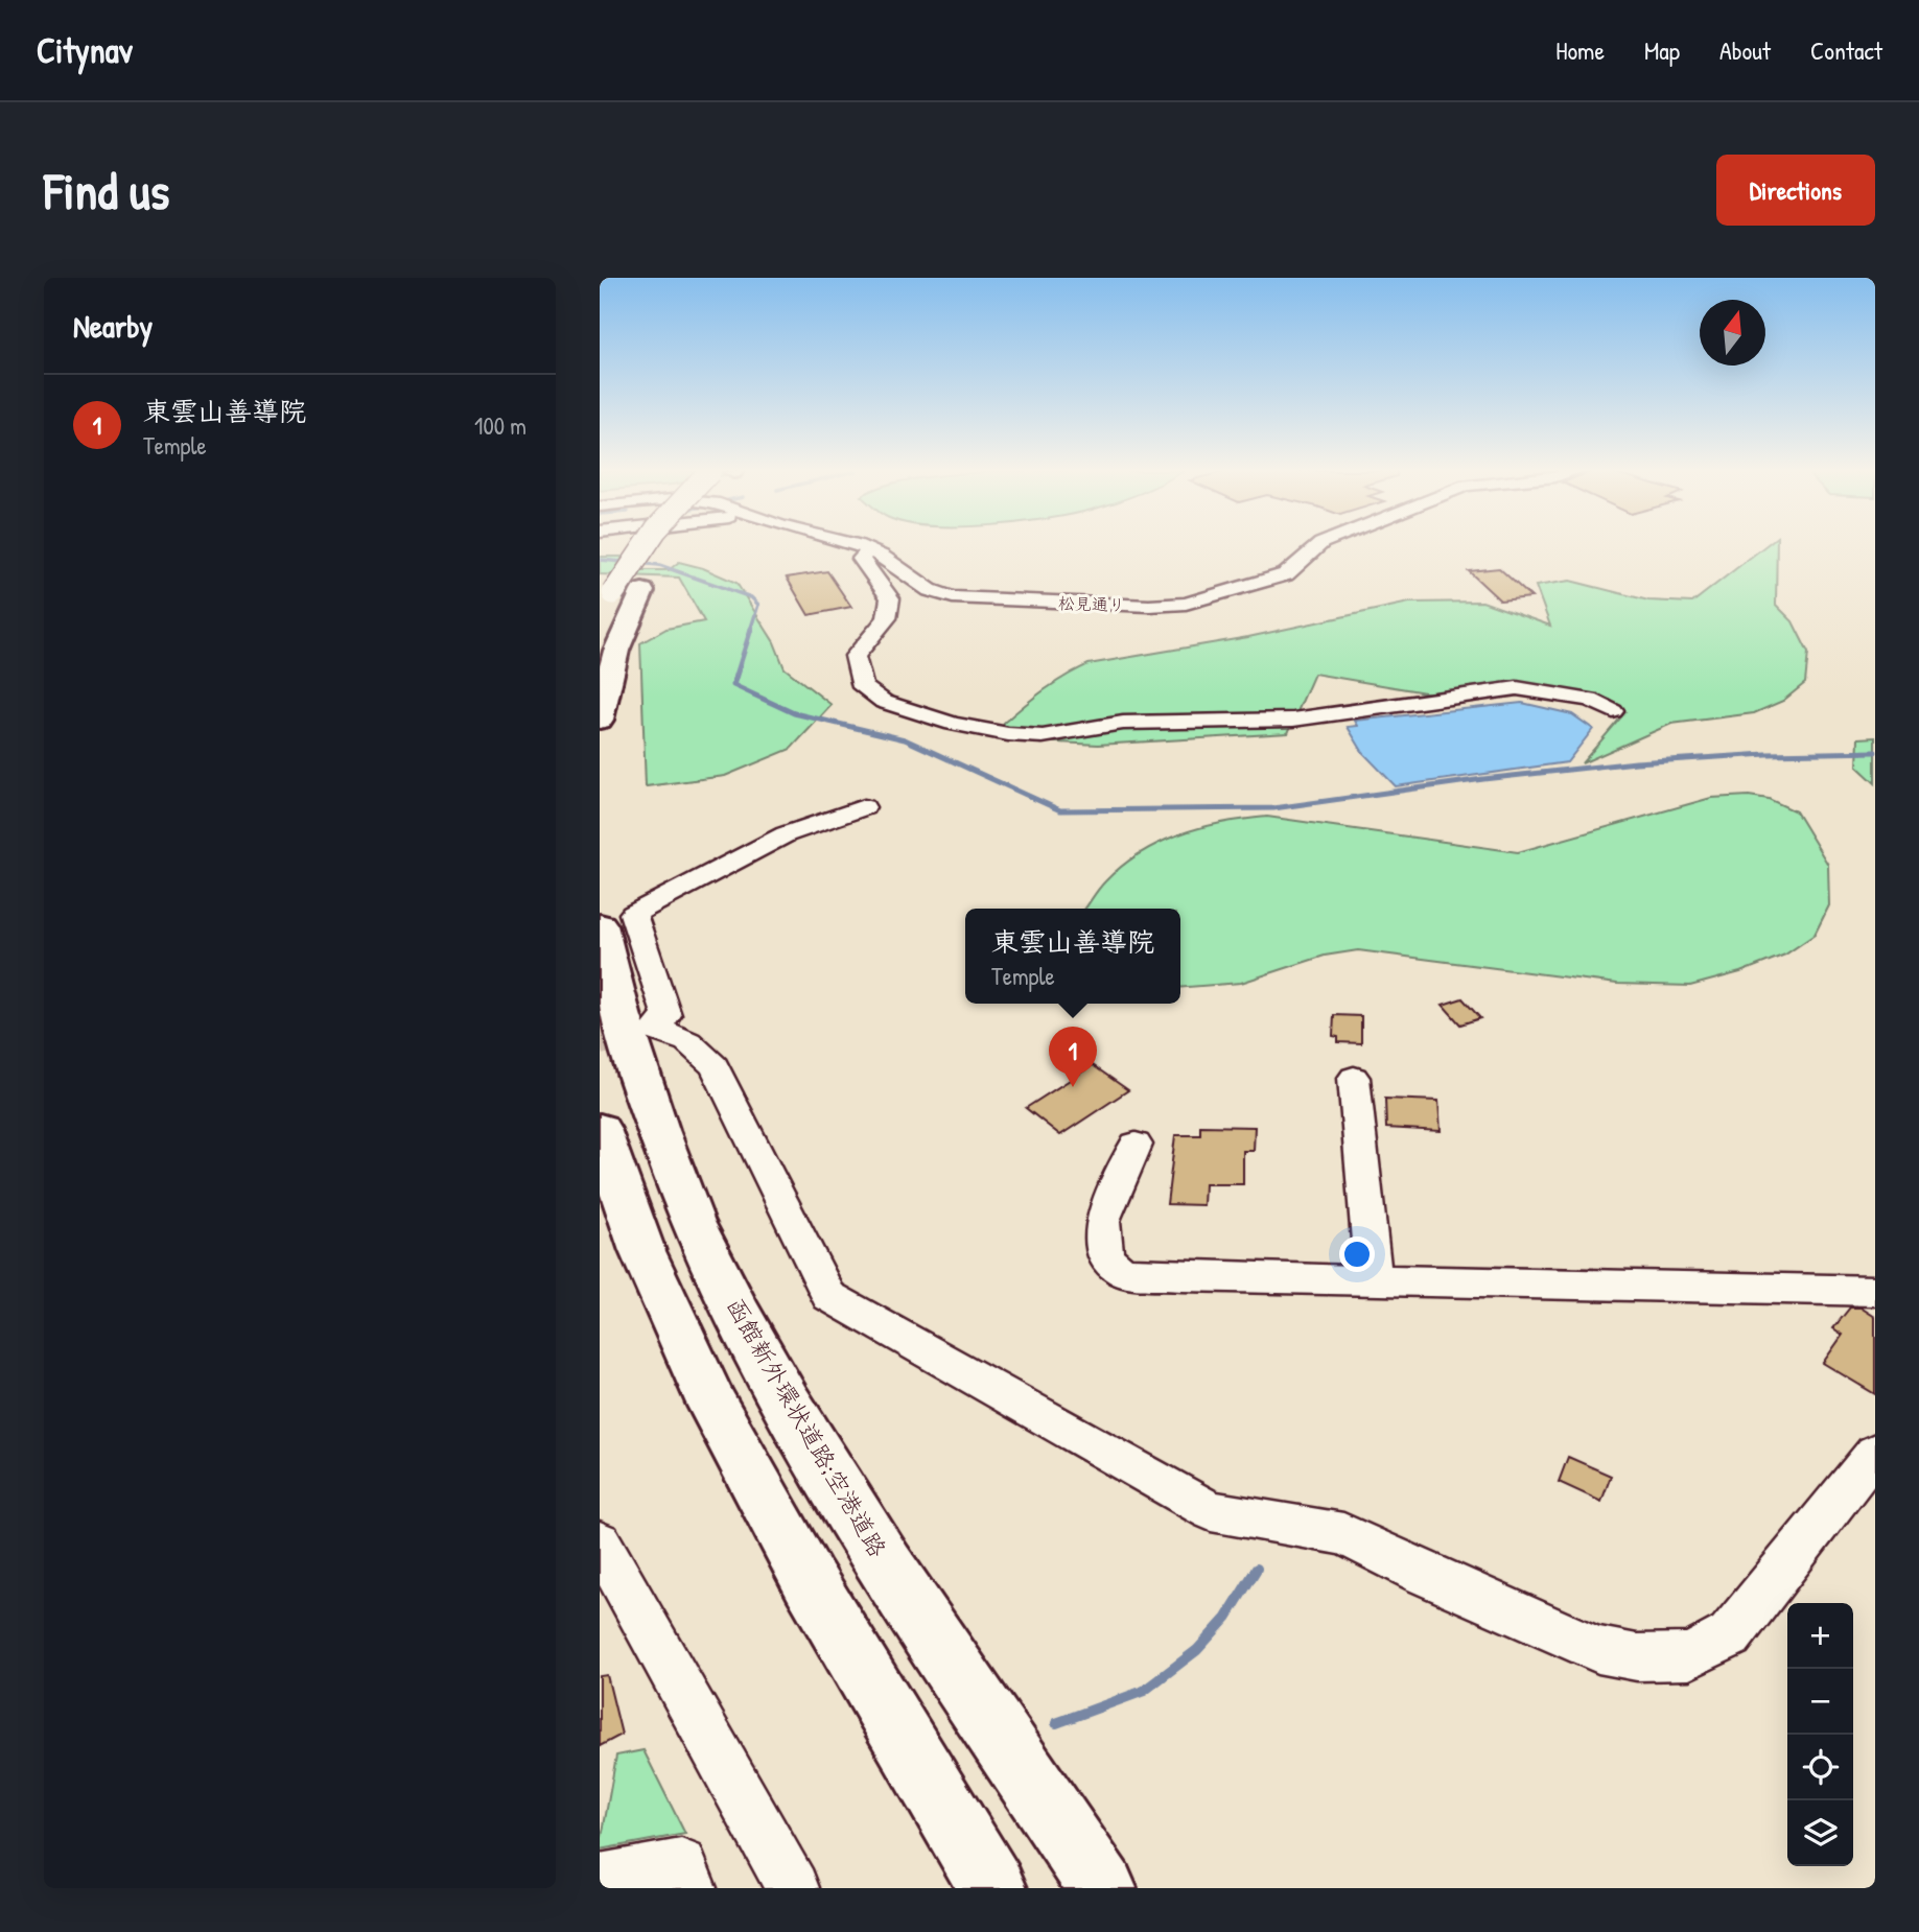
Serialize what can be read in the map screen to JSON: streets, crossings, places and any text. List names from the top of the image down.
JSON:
{
  "streets": {
    "highway": ["函館新外環状道路;空港道路"],
    "street": ["松見通り"]
  },
  "north": "top",
  "page": {
    "header": "Citynav",
    "nav": [
      "Home",
      "Map",
      "About",
      "Contact"
    ],
    "buttons": "Directions",
    "title": "Find us",
    "heading": "Nearby",
    "list": [
      {
        "mark": "1",
        "name": "東雲山善導院",
        "note": "Temple",
        "value": "100 m"
      }
    ],
    "popup": ["東雲山善導院", "Temple"],
    "pins": "1",
    "map_buttons": ["+", "−"]
  }
}
